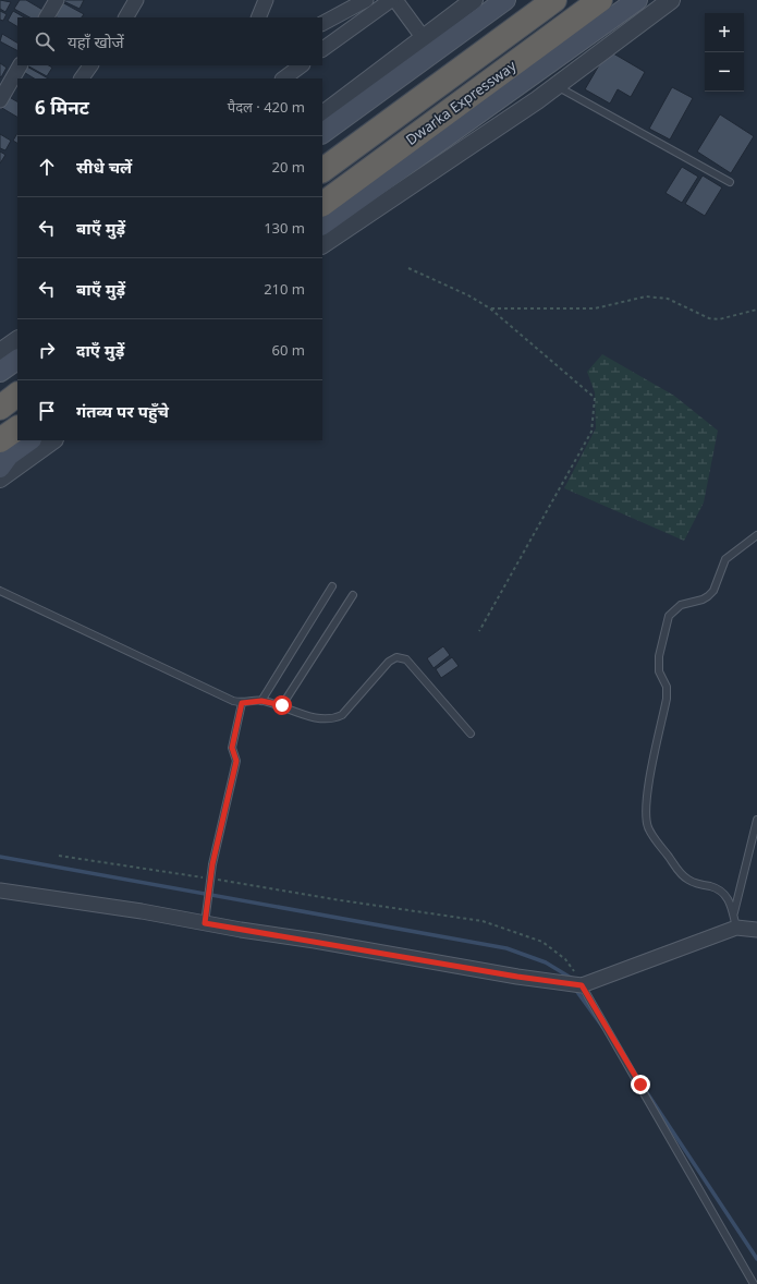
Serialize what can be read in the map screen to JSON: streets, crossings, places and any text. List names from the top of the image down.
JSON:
{
  "streets": {
    "highway": ["Dwarka Expressway"]
  },
  "page": {
    "map_buttons": ["+", "−"],
    "search": "यहाँ खोजें",
    "heading": ["6 मिनट", "पैदल · 420 m"],
    "list": [
      ["सीधे चलें", "20 m"],
      ["बाएँ मुड़ें", "130 m"],
      ["बाएँ मुड़ें", "210 m"],
      ["दाएँ मुड़ें", "60 m"],
      "गंतव्य पर पहुँचे"
    ]
  }
}
